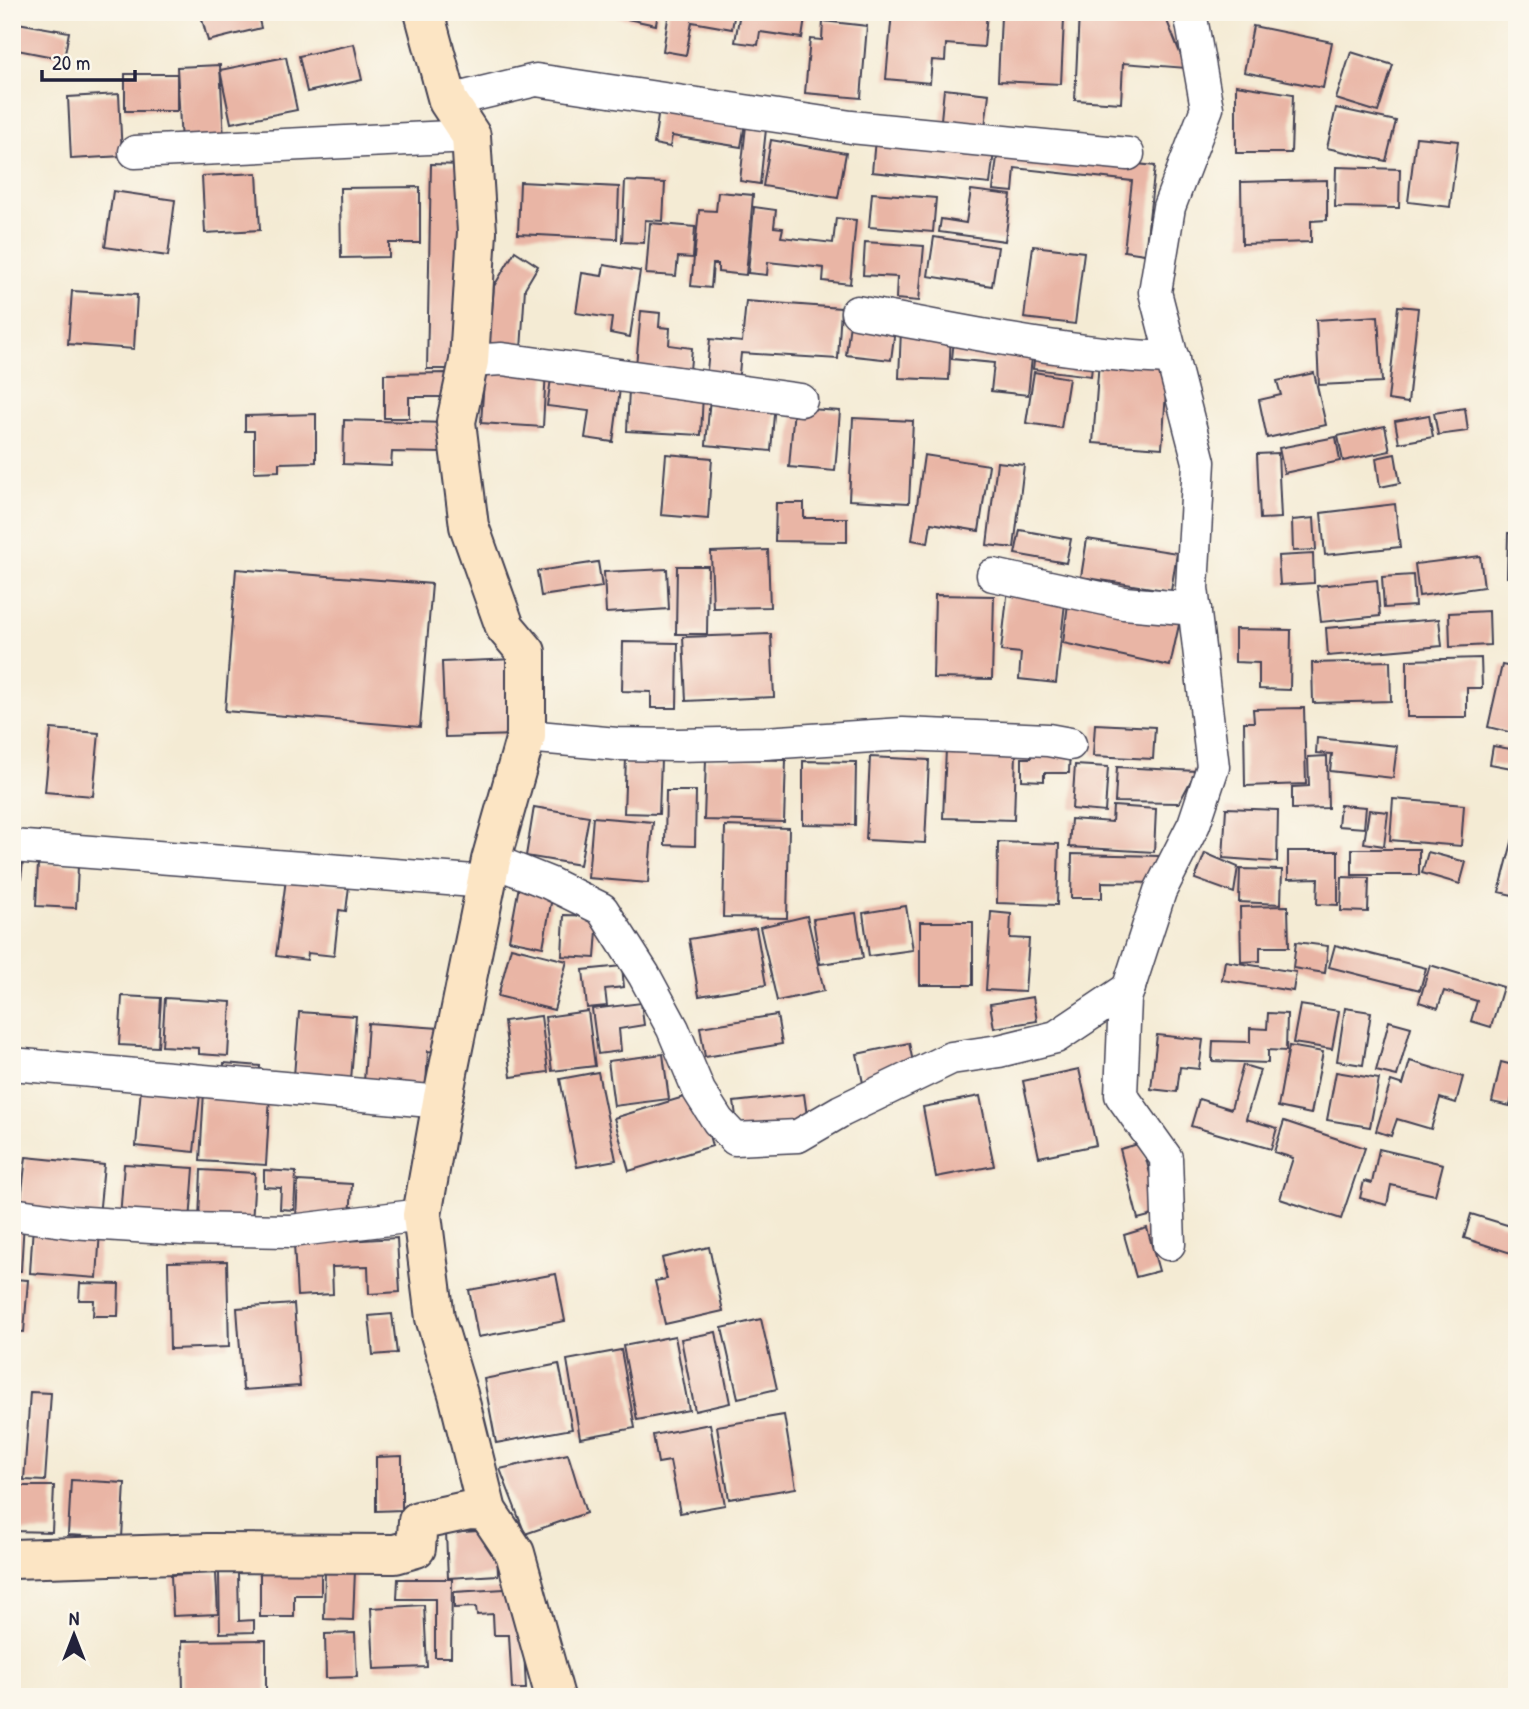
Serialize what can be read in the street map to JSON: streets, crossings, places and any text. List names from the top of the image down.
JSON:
{
  "scale_bar": "20 m",
  "north": "top"
}
